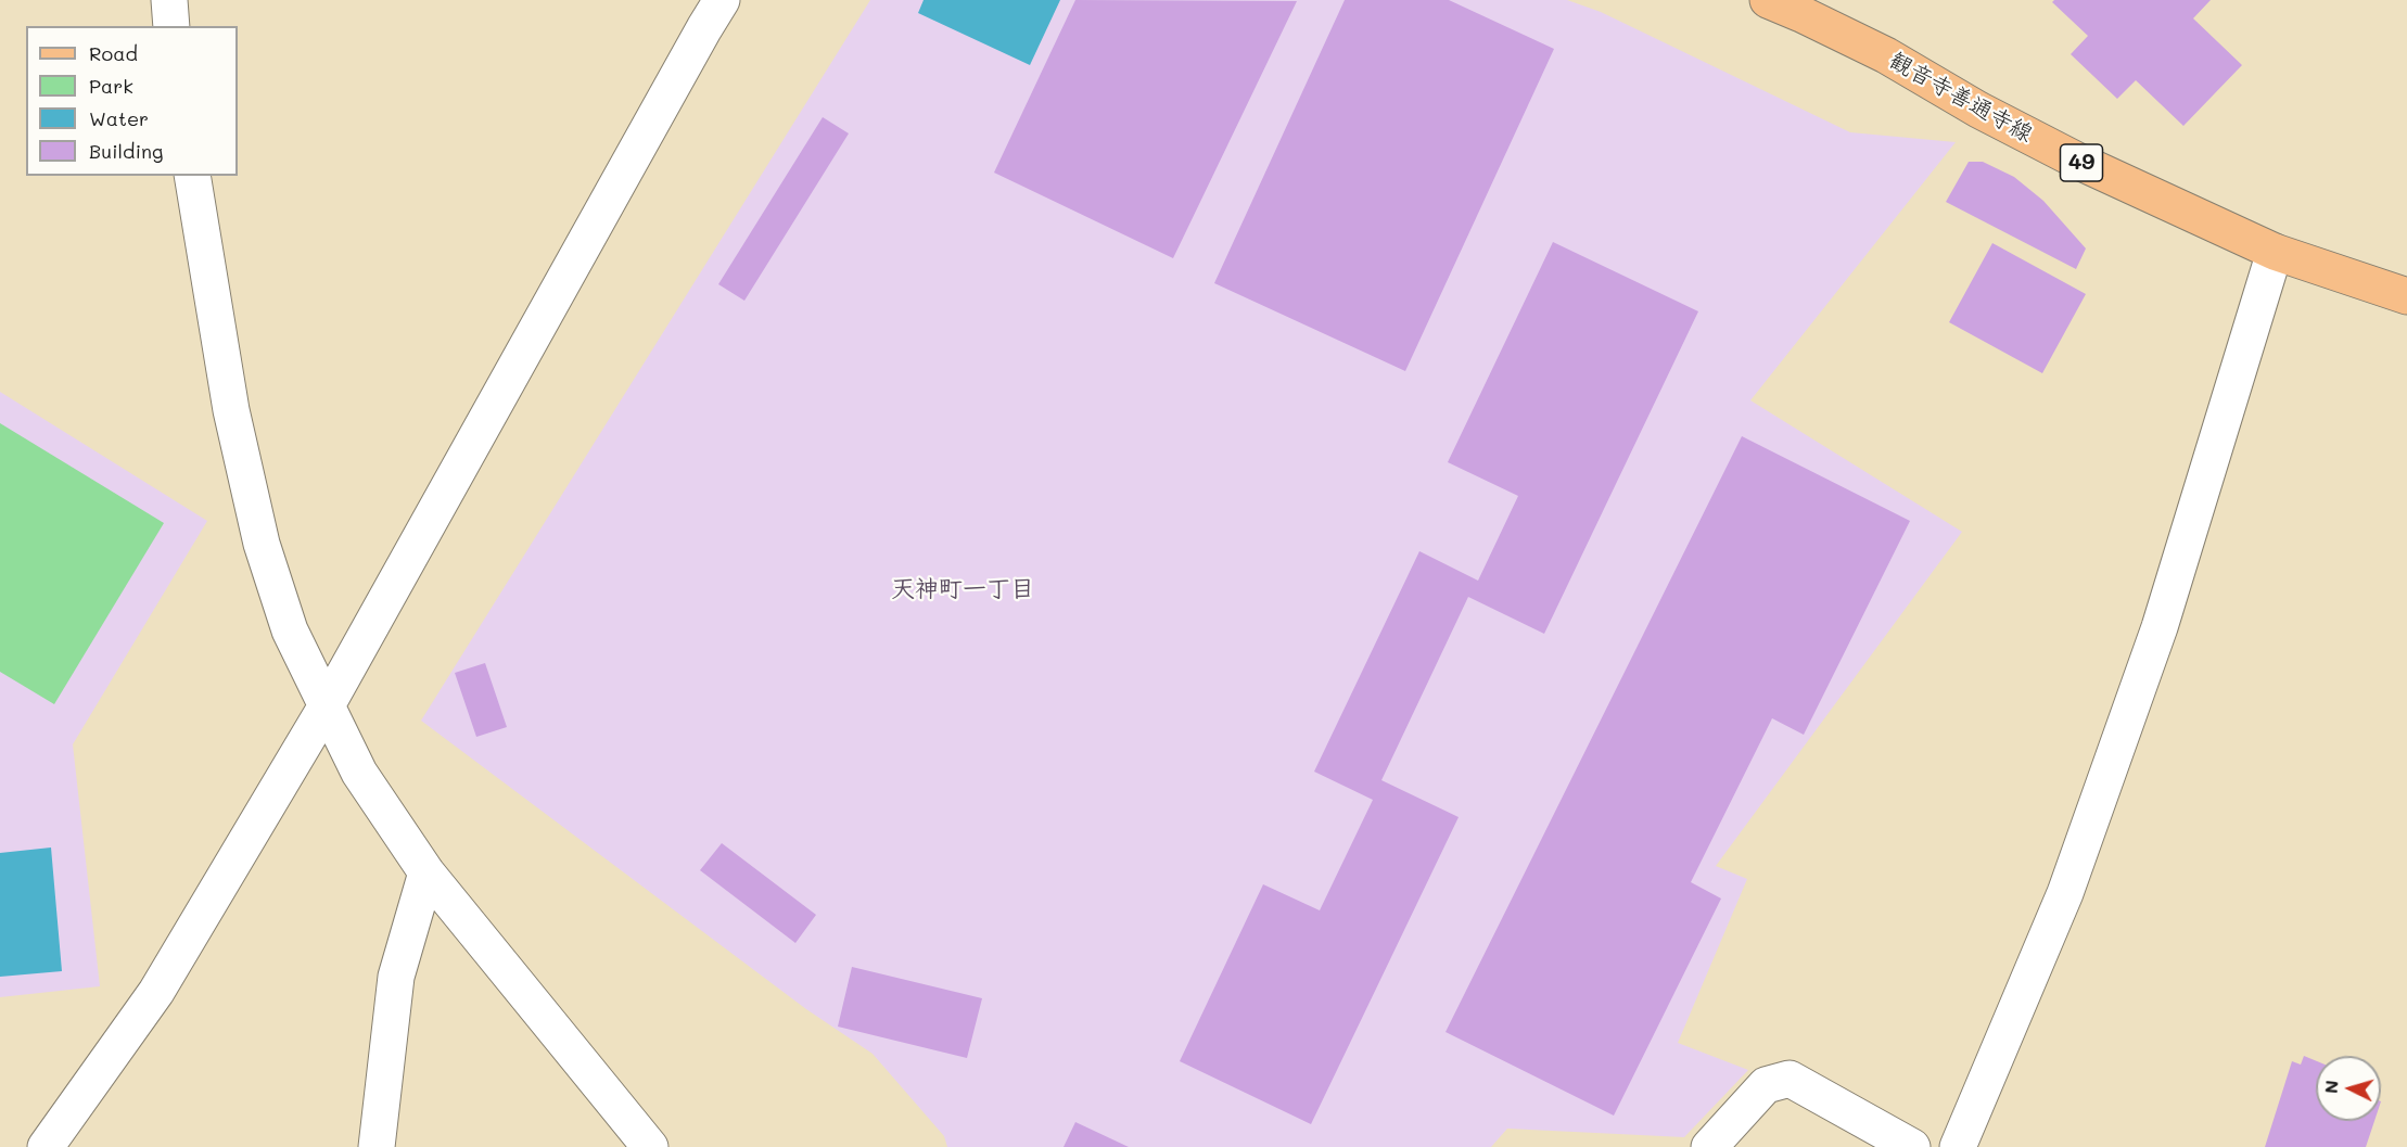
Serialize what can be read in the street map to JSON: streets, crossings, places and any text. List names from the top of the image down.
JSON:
{
  "streets": {
    "main road": ["観音寺善通寺線", "49"]
  },
  "districts": ["天神町一丁目"],
  "legend": [
    "Road",
    "Park",
    "Water",
    "Building"
  ],
  "north": "left"
}
